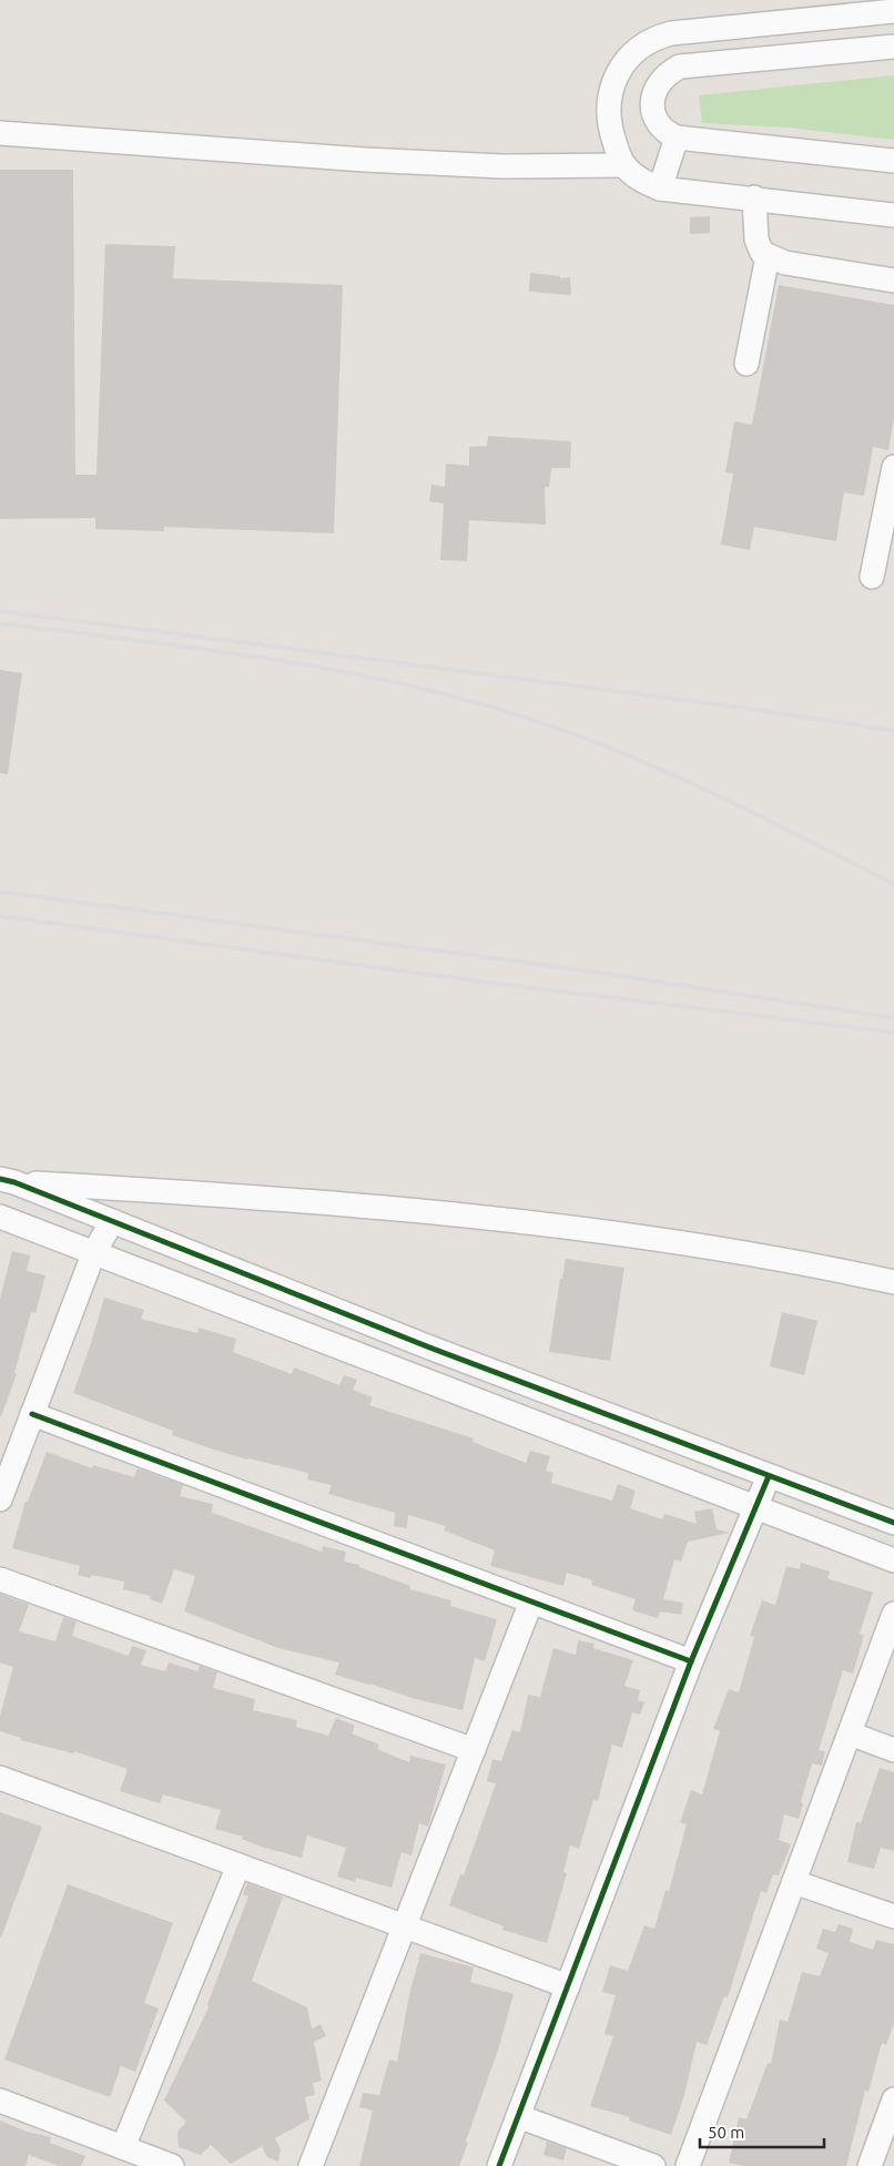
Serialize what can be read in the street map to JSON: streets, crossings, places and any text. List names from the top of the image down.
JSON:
{
  "scale_bar": "50 m"
}
